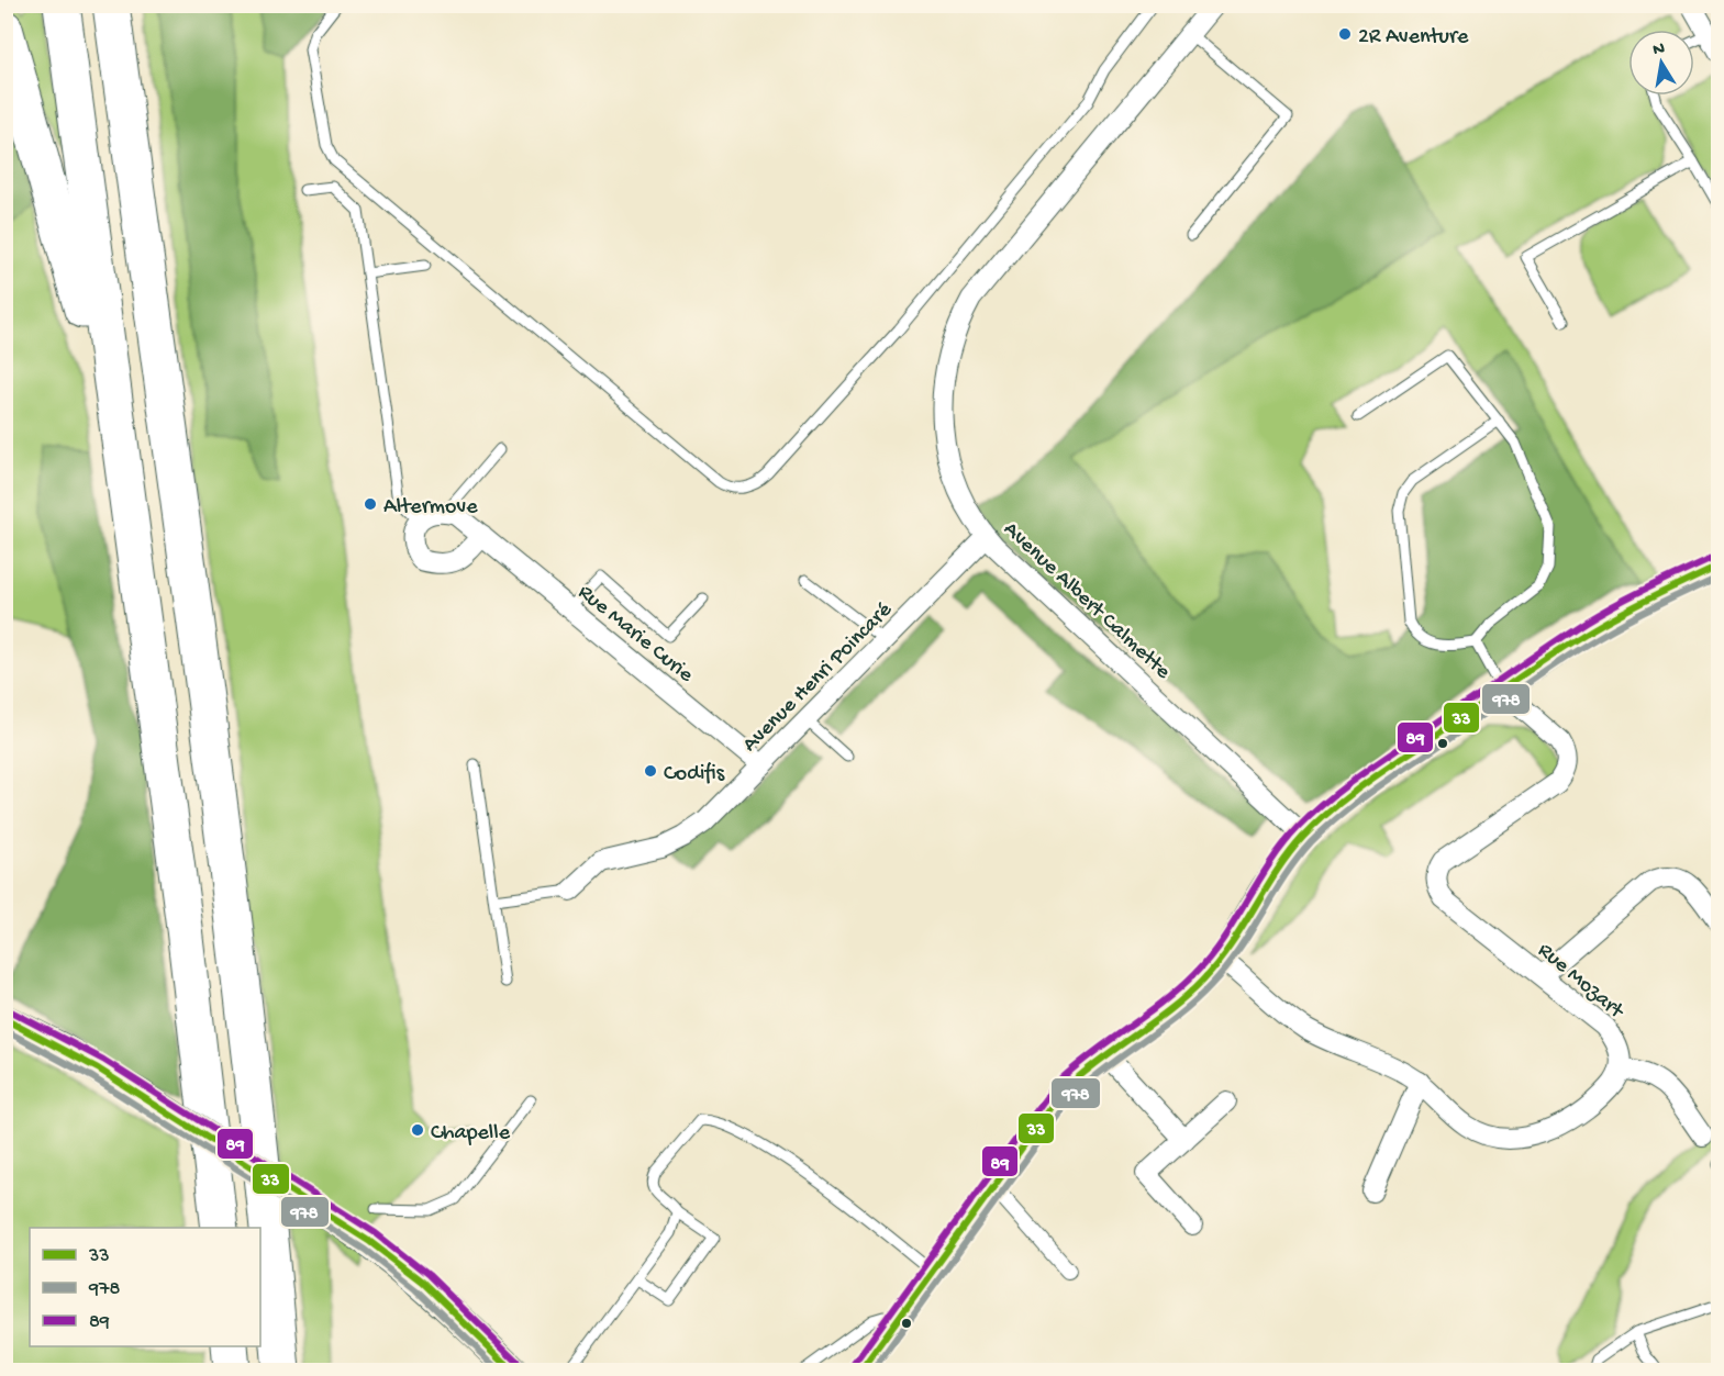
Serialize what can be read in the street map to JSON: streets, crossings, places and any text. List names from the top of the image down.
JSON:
{
  "streets": {
    "street": [
      "Avenue Albert Calmette",
      "Rue Marie Curie",
      "Avenue Henri Poincaré",
      "Rue Mozart"
    ]
  },
  "crossings": [
    ["Avenue Albert Calmette", "Avenue Henri Poincaré"],
    ["Rue Marie Curie", "Avenue Henri Poincaré"]
  ],
  "places": [
    "2R Aventure",
    "Altermove",
    "Codifis",
    "Chapelle"
  ],
  "lines": ["transit line 89", "transit line 33", "transit line 978"],
  "legend": ["33", "978", "89"],
  "north": "top"
}
